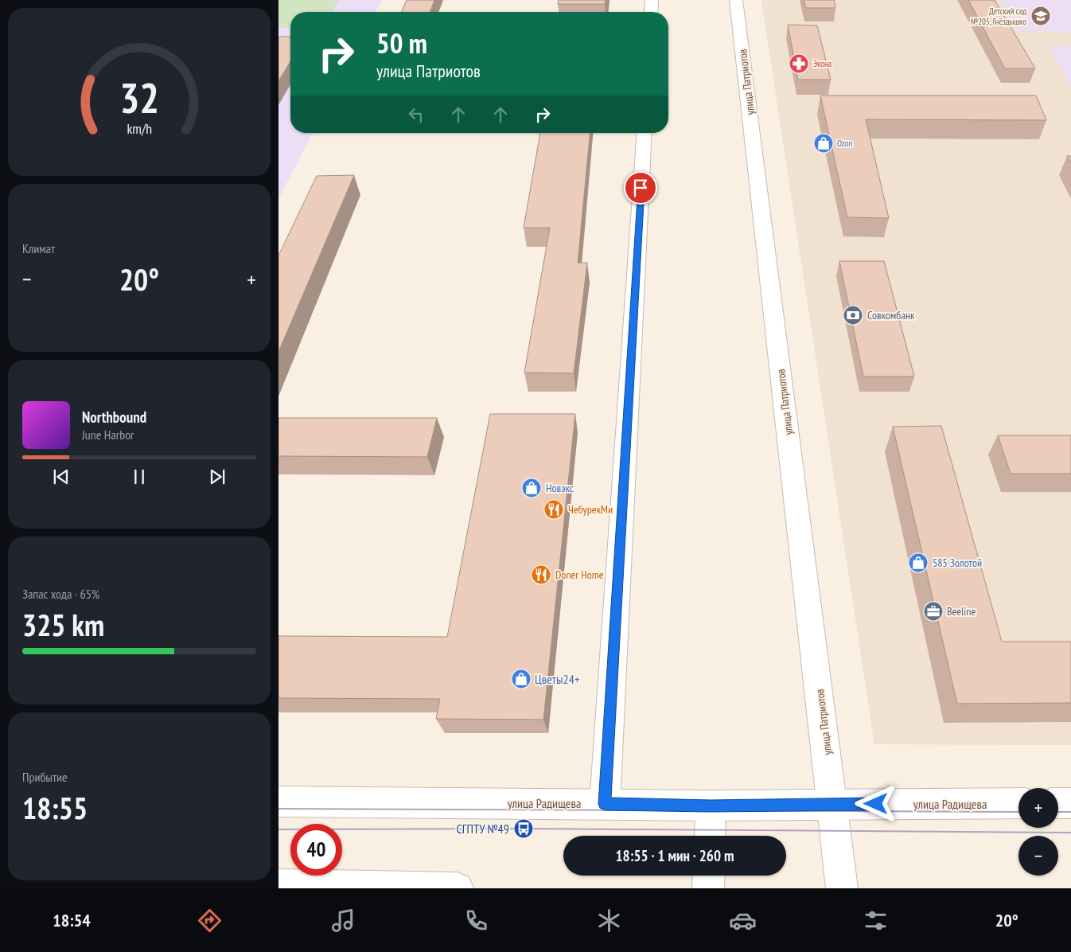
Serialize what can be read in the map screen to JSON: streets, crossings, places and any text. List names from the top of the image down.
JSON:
{
  "streets": {
    "street": ["улица Патриотов", "улица Радищева"]
  },
  "crossings": [
    ["улица Патриотов", "улица Радищева"]
  ],
  "places": {
    "school or university": ["Детский сад №205, Гнёздышко"],
    "pharmacy": ["Экона"],
    "shop": [
      "Ozon",
      "Новэкс",
      "585 Золотой",
      "Цветы24+"
    ],
    "bank": ["Совкомбанк"],
    "restaurant": ["ЧебурекМи", "Doner Home"],
    "office": ["Beeline"],
    "bus stop": ["СГПТУ №49"]
  },
  "page": {
    "turn": ["50 m", "улица Патриотов"],
    "tile": [
      "Климат",
      ["Запас хода · 65%", "325 km"],
      ["Прибытие", "18:55"]
    ],
    "heat": ["−", "20°", "+"],
    "song": ["Northbound", "June Harbor"],
    "map_buttons": ["+", "−"],
    "limit": "40",
    "trip": "18:55 · 1 мин · 260 m",
    "tabs": ["18:54", "20°"],
    "gauge": ["32", "km/h"]
  }
}
